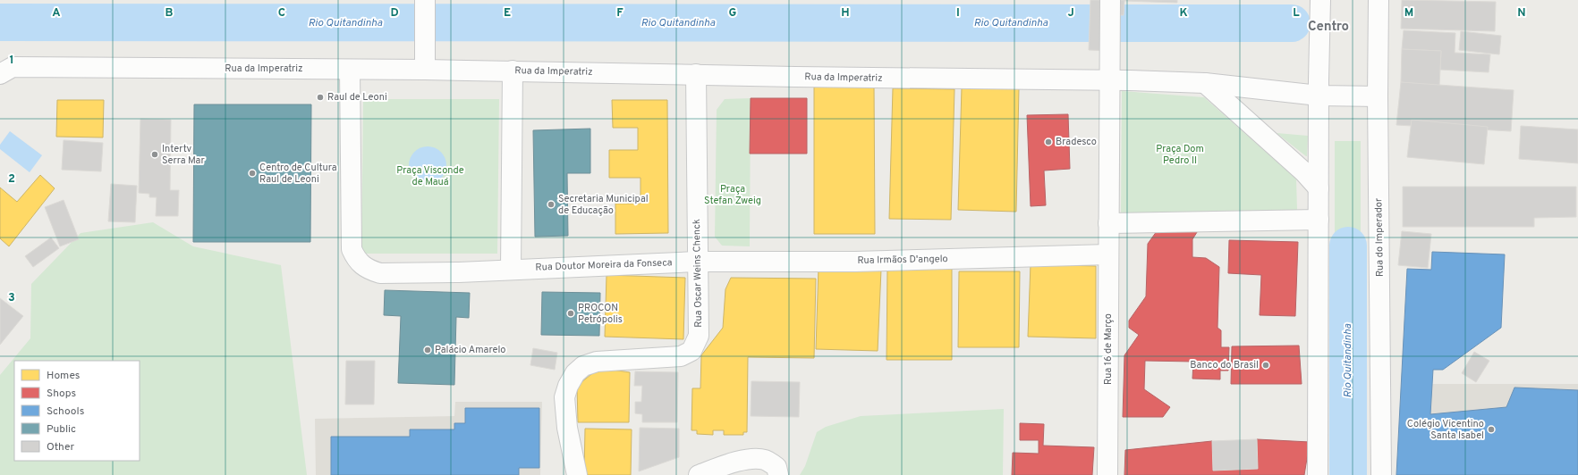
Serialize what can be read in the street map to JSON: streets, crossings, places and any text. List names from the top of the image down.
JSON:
{
  "streets": {
    "main road": [
      "Rua da Imperatriz",
      "Rua do Imperador",
      "Rua Irmãos D'angelo",
      "Rua Doutor Moreira da Fonseca",
      "Rua Oscar Weins Chenck",
      "Rua 16 de Março"
    ]
  },
  "crossings": [
    ["Rua da Imperatriz", "Rua Oscar Weins Chenck"],
    ["Rua Irmãos D'angelo", "Rua Doutor Moreira da Fonseca"],
    ["Rua Irmãos D'angelo", "Rua Oscar Weins Chenck"],
    ["Rua Irmãos D'angelo", "Rua 16 de Março"],
    ["Rua Doutor Moreira da Fonseca", "Rua Oscar Weins Chenck"]
  ],
  "districts": ["Centro"],
  "water": ["Rio Quitandinha"],
  "parks": ["Praça Dom Pedro II", "Praça Visconde de Mauá", "Praça Stefan Zweig"],
  "places": [
    "Raul de Leoni",
    "Bradesco",
    "Intertv Serra Mar",
    "Centro de Cultura Raul de Leoni",
    "Secretaria Municipal de Educação",
    "PROCON Petrópolis",
    "Palácio Amarelo",
    "Banco do Brasil",
    "Colégio Vicentino Santa Isabel"
  ],
  "legend": [
    "Homes",
    "Shops",
    "Schools",
    "Public",
    "Other"
  ],
  "grid": {
    "columns": [
      "A",
      "B",
      "C",
      "D",
      "E",
      "F",
      "G",
      "H",
      "I",
      "J",
      "K",
      "L",
      "M",
      "N"
    ],
    "rows": ["1", "2", "3"]
  }
}
